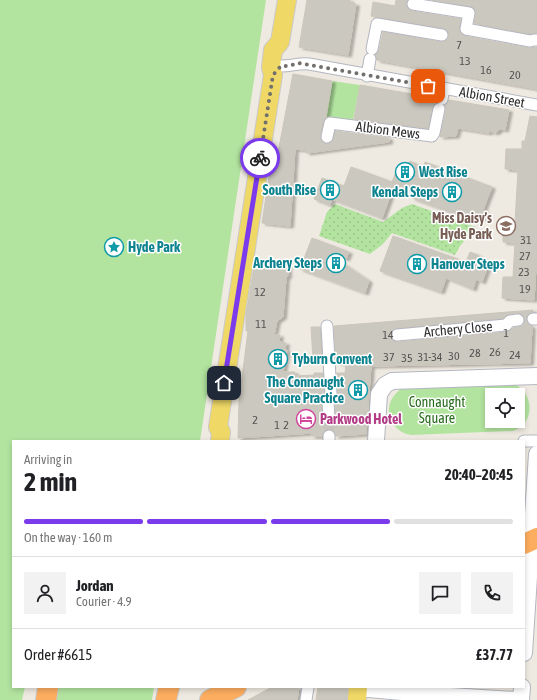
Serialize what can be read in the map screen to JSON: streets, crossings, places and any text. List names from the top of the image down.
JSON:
{
  "streets": {
    "street": ["Albion Street", "Albion Mews", "Archery Close"]
  },
  "crossings": [
    ["Albion Street", "Albion Mews"]
  ],
  "parks": ["Connaught Square"],
  "places": {
    "building": [
      "West Rise",
      "South Rise",
      "Kendal Steps",
      "Archery Steps",
      "Hanover Steps",
      "Tyburn Convent",
      "The Connaught Square Practice"
    ],
    "school or university": ["Miss Daisy’s Hyde Park"],
    "place": ["Hyde Park"],
    "hotel": ["Parkwood Hotel"]
  },
  "house_numbers": [
    "7",
    "13",
    "16",
    "20",
    "31",
    "27",
    "23",
    "19",
    "12",
    "11",
    "1",
    "14",
    "26",
    "28",
    "24",
    "30",
    "37",
    "31-34",
    "35",
    "2",
    "1",
    "2"
  ],
  "page": {
    "heading": ["2 min", "Arriving in", "20:40–20:45"],
    "panel": [
      "Jordan",
      "Courier · 4.9",
      "Order #6615",
      "£37.77"
    ],
    "bar": "On the way · 160 m"
  }
}
